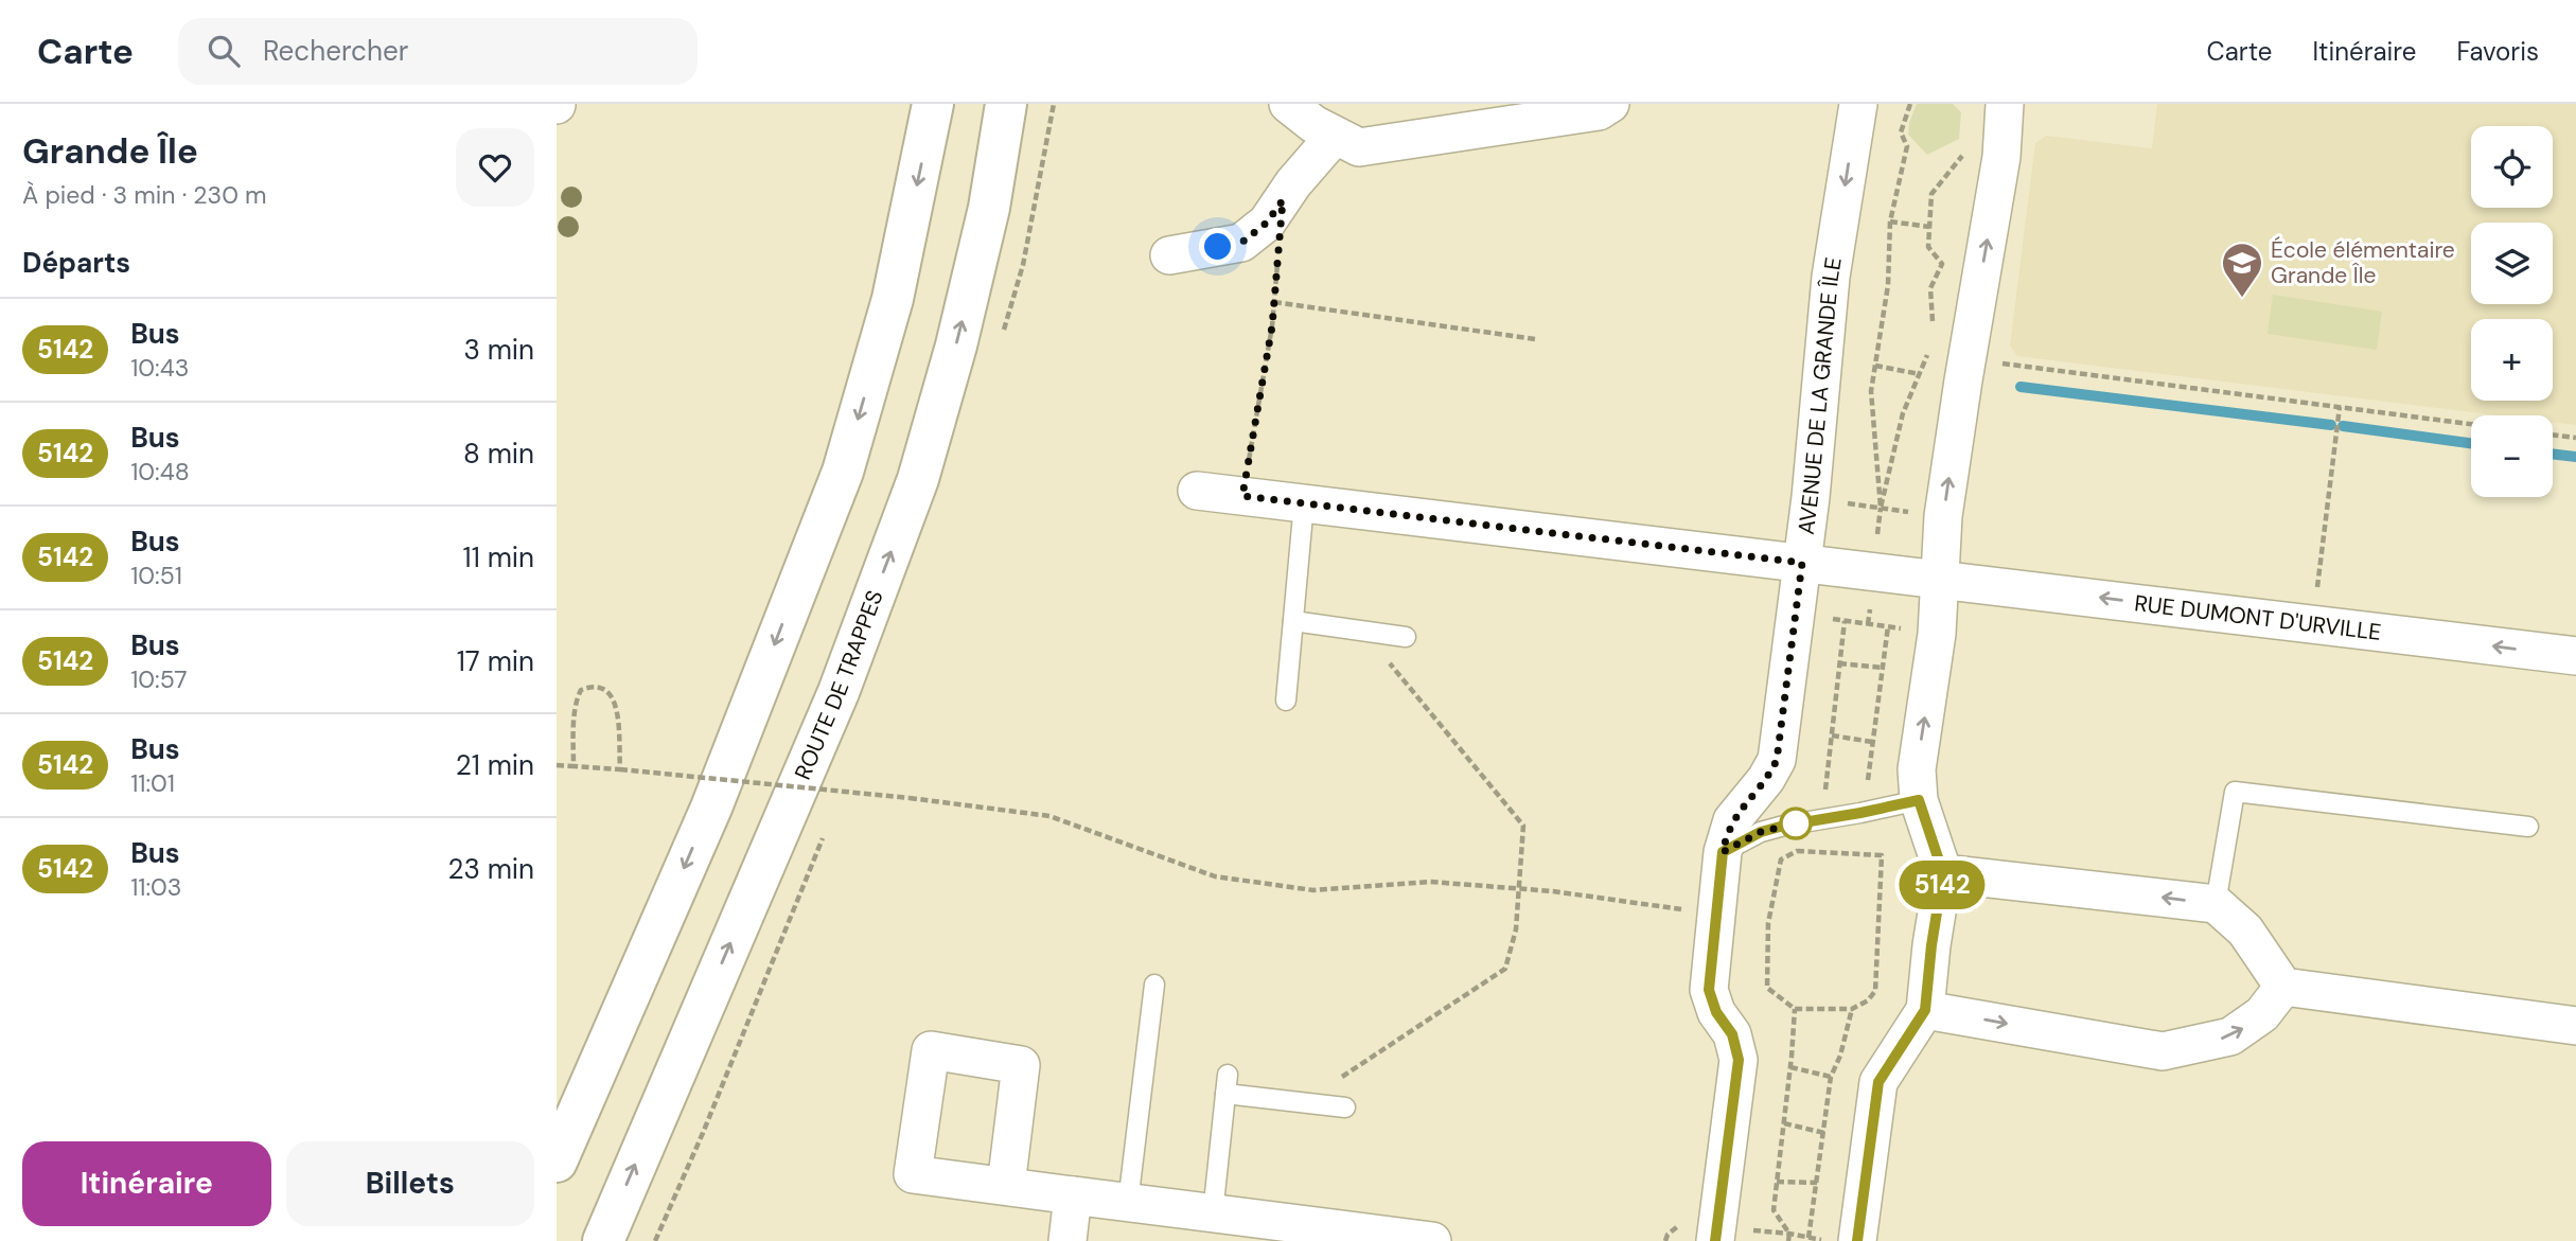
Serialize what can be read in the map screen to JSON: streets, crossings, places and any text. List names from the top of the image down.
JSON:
{
  "streets": {
    "main road": ["ROUTE DE TRAPPES"],
    "street": ["AVENUE DE LA GRANDE ÎLE", "RUE DUMONT D'URVILLE"]
  },
  "crossings": [
    ["AVENUE DE LA GRANDE ÎLE", "RUE DUMONT D'URVILLE"]
  ],
  "places": {
    "school or university": ["École élémentaire Grande Île"]
  },
  "lines": ["bus line 5142"],
  "page": {
    "header": "Carte",
    "search": "Rechercher",
    "nav": ["Carte", "Itinéraire", "Favoris"],
    "heading": [
      ["Grande Île", "À pied · 3 min · 230 m"],
      "Départs"
    ],
    "on_map": "5142",
    "map_buttons": ["+", "−"],
    "list": [
      {
        "mark": "5142",
        "name": "Bus",
        "note": "10:43",
        "value": "3 min"
      },
      {
        "mark": "5142",
        "name": "Bus",
        "note": "10:48",
        "value": "8 min"
      },
      {
        "mark": "5142",
        "name": "Bus",
        "note": "10:51",
        "value": "11 min"
      },
      {
        "mark": "5142",
        "name": "Bus",
        "note": "10:57",
        "value": "17 min"
      },
      {
        "mark": "5142",
        "name": "Bus",
        "note": "11:01",
        "value": "21 min"
      },
      {
        "mark": "5142",
        "name": "Bus",
        "note": "11:03",
        "value": "23 min"
      }
    ],
    "buttons": ["Itinéraire", "Billets"]
  }
}
